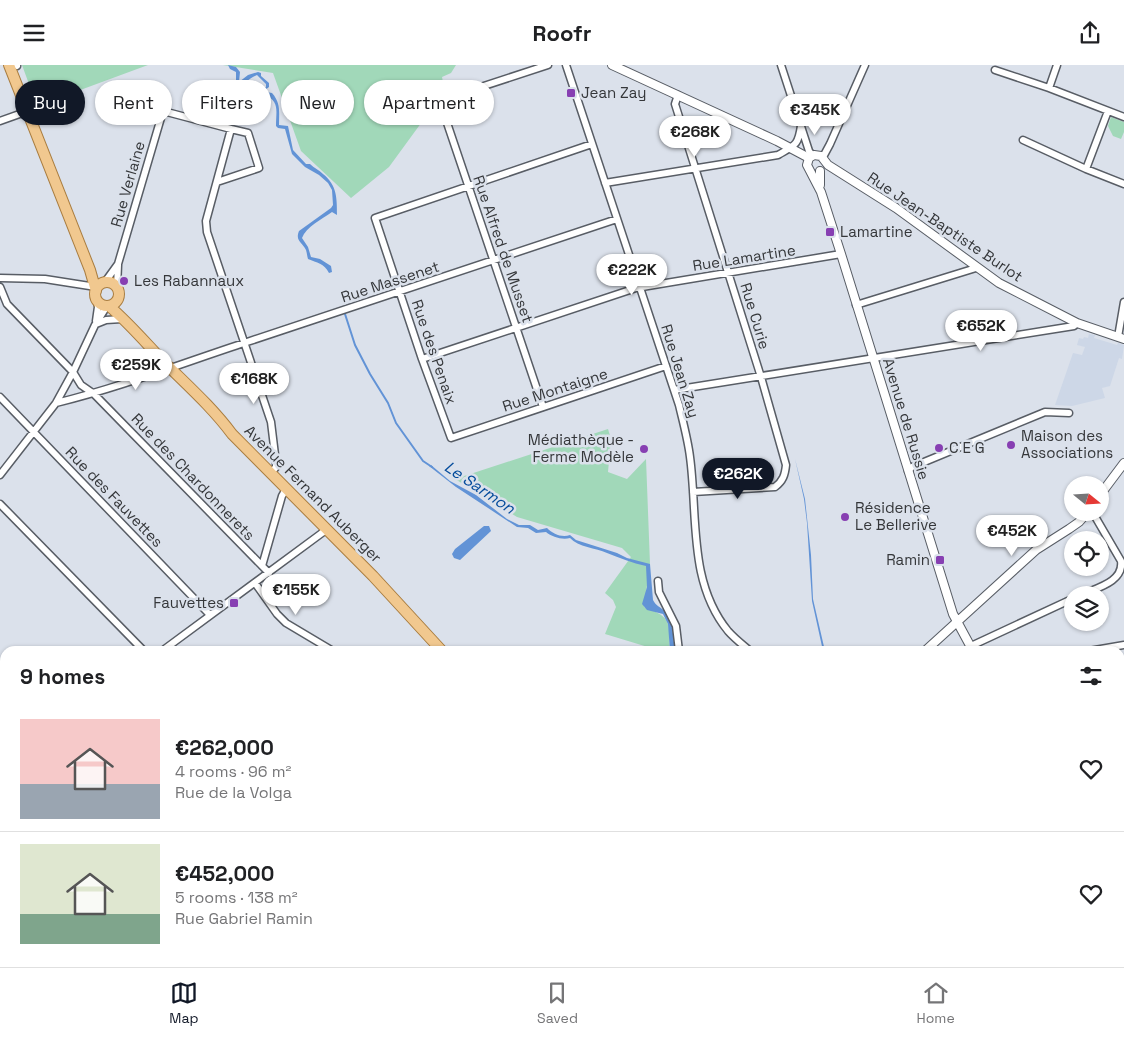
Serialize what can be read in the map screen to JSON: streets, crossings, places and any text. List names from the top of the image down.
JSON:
{
  "streets": {
    "main road": ["Avenue Fernand Auberger"],
    "street": [
      "Rue Verlaine",
      "Rue Jean-Baptiste Burlot",
      "Rue Alfred de Musset",
      "Rue Lamartine",
      "Rue Massenet",
      "Rue Curie",
      "Rue des Penaix",
      "Rue Jean Zay",
      "Rue Montaigne",
      "Avenue de Russie",
      "Rue des Chardonnerets",
      "Rue des Fauvettes"
    ]
  },
  "crossings": [
    ["Rue Jean-Baptiste Burlot", "Avenue de Russie"],
    ["Rue Alfred de Musset", "Rue Lamartine"],
    ["Rue Alfred de Musset", "Rue Massenet"],
    ["Rue Alfred de Musset", "Rue des Penaix"],
    ["Rue Alfred de Musset", "Rue Montaigne"],
    ["Rue Lamartine", "Rue Curie"],
    ["Rue Lamartine", "Rue des Penaix"],
    ["Rue Lamartine", "Rue Jean Zay"],
    ["Rue Lamartine", "Avenue de Russie"],
    ["Rue Massenet", "Rue des Penaix"],
    ["Rue Massenet", "Rue Jean Zay"],
    ["Rue Massenet", "Rue des Chardonnerets"],
    ["Rue Massenet", "Avenue Fernand Auberger"],
    ["Rue Curie", "Rue Jean Zay"],
    ["Rue des Penaix", "Rue Montaigne"],
    ["Rue Jean Zay", "Rue Montaigne"]
  ],
  "water": ["Le Sarmon"],
  "places": {
    "transit": [
      "Jean Zay",
      "Lamartine",
      "Ramin",
      "Fauvettes"
    ],
    "other": [
      "Les Rabannaux",
      "Maison des Associations",
      "C E G",
      "Médiathèque - Ferme Modèle",
      "Résidence Le Bellerive"
    ]
  },
  "north": "right",
  "page": {
    "header": "Roofr",
    "chip": [
      "Buy",
      "Rent",
      "Filters",
      "New",
      "Apartment"
    ],
    "price": [
      "€345K",
      "€268K",
      "€222K",
      "€652K",
      "€259K",
      "€168K",
      "€262K",
      "€452K",
      "€155K"
    ],
    "heading": "9 homes",
    "list": [
      {
        "name": "€262,000",
        "note": "4 rooms · 96 m² · Rue de la Volga"
      },
      {
        "name": "€452,000",
        "note": "5 rooms · 138 m² · Rue Gabriel Ramin"
      }
    ],
    "tabs": ["Map", "Saved", "Home"]
  }
}
